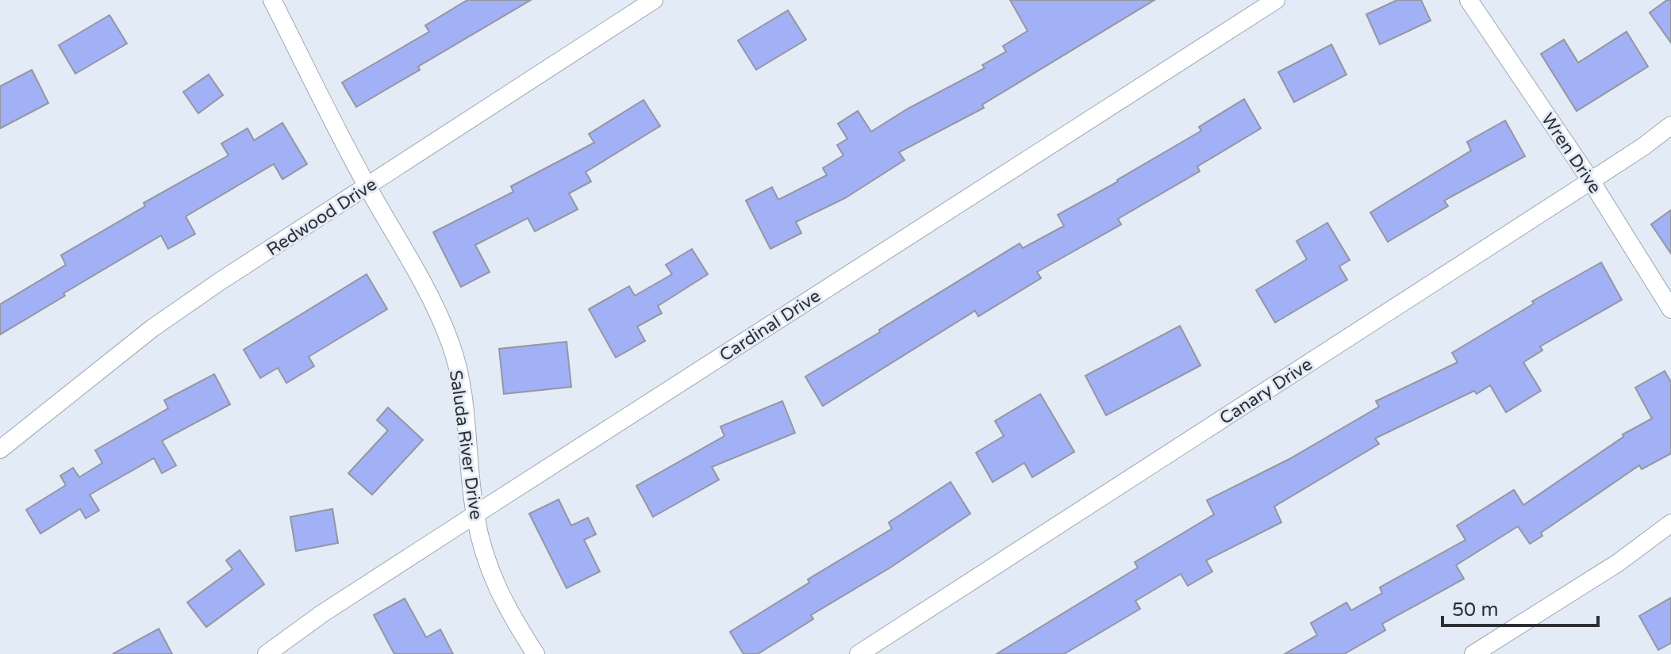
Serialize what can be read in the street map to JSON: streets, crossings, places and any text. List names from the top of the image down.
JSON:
{
  "streets": {
    "street": [
      "Wren Drive",
      "Redwood Drive",
      "Cardinal Drive",
      "Canary Drive",
      "Saluda River Drive"
    ]
  },
  "crossings": [
    ["Wren Drive", "Canary Drive"],
    ["Redwood Drive", "Saluda River Drive"],
    ["Cardinal Drive", "Saluda River Drive"]
  ],
  "scale_bar": "50 m"
}
